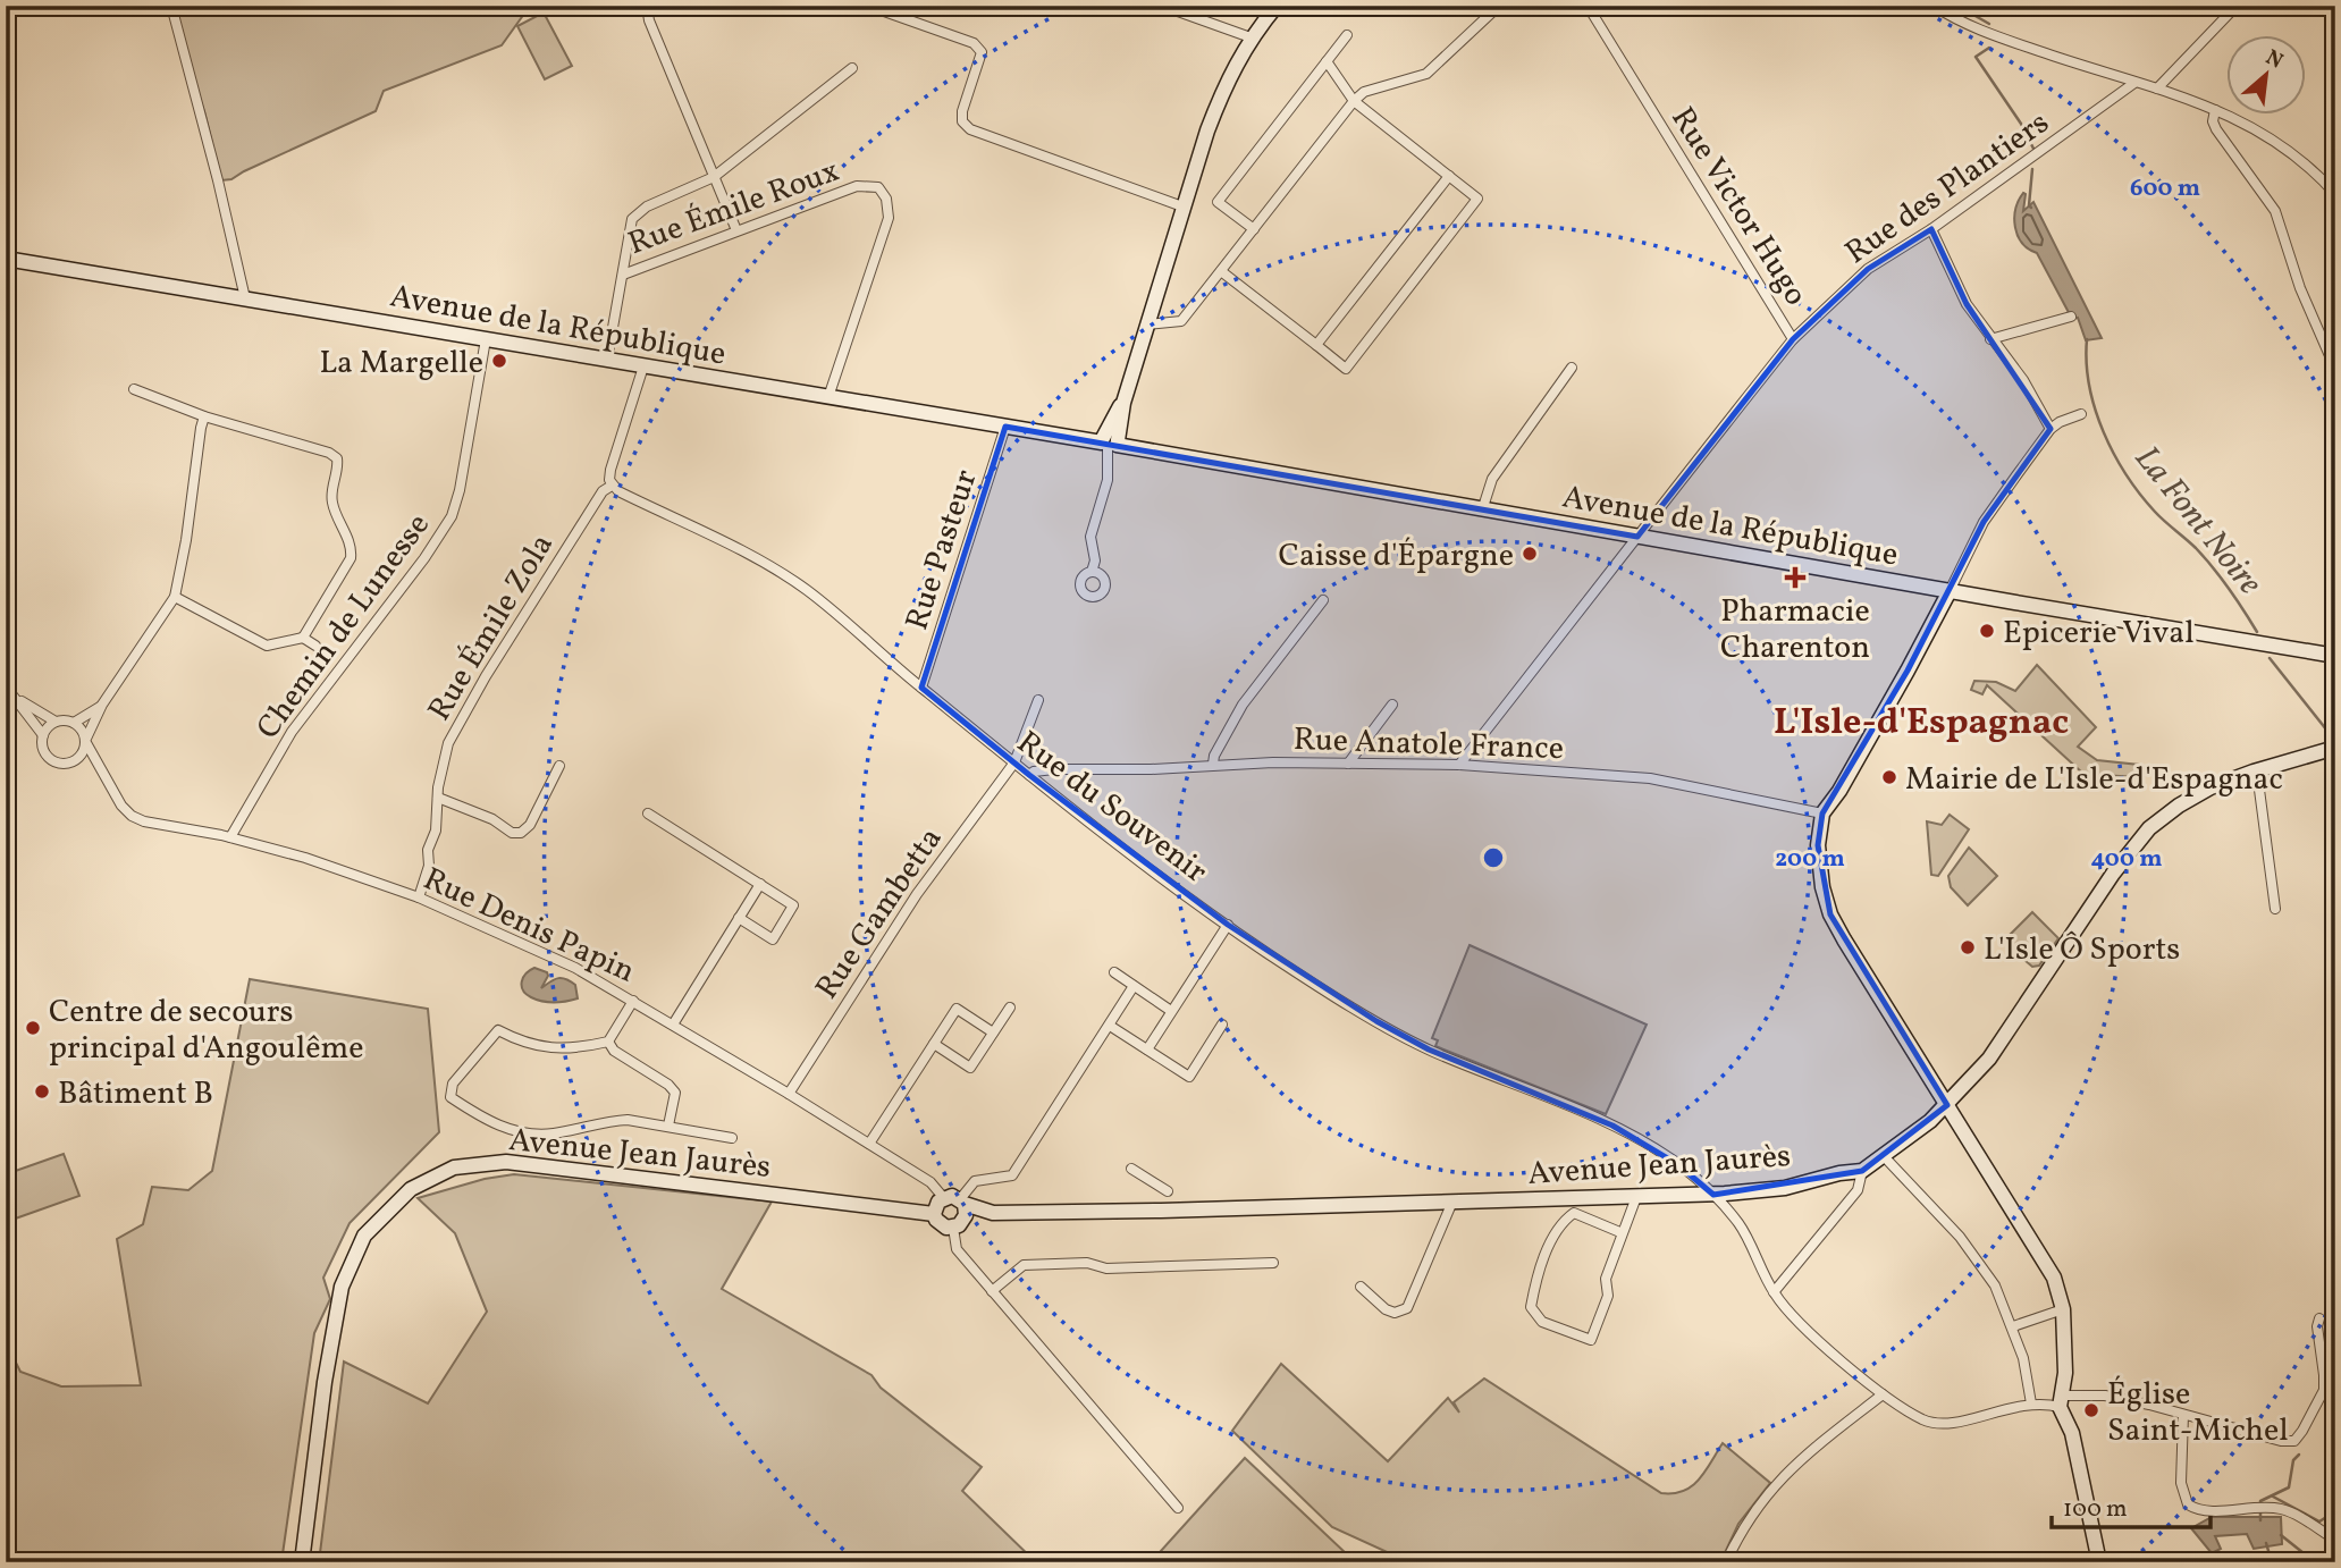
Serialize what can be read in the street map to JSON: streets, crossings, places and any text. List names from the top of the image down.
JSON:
{
  "streets": {
    "main road": ["Avenue de la République", "Avenue Jean Jaurès"],
    "street": [
      "Rue des Plantiers",
      "Rue Émile Roux",
      "Rue Victor Hugo",
      "Rue Pasteur",
      "Chemin de Lunesse",
      "Rue Émile Zola",
      "Rue Anatole France",
      "Rue du Souvenir",
      "Rue Gambetta",
      "Rue Denis Papin"
    ]
  },
  "crossings": [
    ["Rue des Plantiers", "Rue Victor Hugo"],
    ["Rue Émile Roux", "Avenue de la République"],
    ["Rue Victor Hugo", "Avenue de la République"],
    ["Rue Victor Hugo", "Rue Anatole France"],
    ["Avenue de la République", "Rue Pasteur"],
    ["Avenue de la République", "Chemin de Lunesse"],
    ["Rue Pasteur", "Rue du Souvenir"],
    ["Chemin de Lunesse", "Rue Denis Papin"],
    ["Rue Émile Zola", "Rue du Souvenir"],
    ["Rue Émile Zola", "Rue Denis Papin"],
    ["Rue Anatole France", "Rue du Souvenir"],
    ["Rue du Souvenir", "Rue Gambetta"],
    ["Rue du Souvenir", "Avenue Jean Jaurès"],
    ["Rue Gambetta", "Rue Denis Papin"],
    ["Rue Denis Papin", "Avenue Jean Jaurès"]
  ],
  "districts": ["L'Isle-d'Espagnac"],
  "water": ["La Font Noire"],
  "places": {
    "other": [
      "La Margelle",
      "Caisse d'Épargne",
      "Epicerie Vival",
      "Mairie de L'Isle-d'Espagnac",
      "L'Isle Ô Sports",
      "Centre de secours principal d'Angoulême",
      "Bâtiment B",
      "Église Saint-Michel"
    ],
    "health": ["Pharmacie Charenton"]
  },
  "scale_bar": "100 m",
  "north": "top right",
  "rings": ["600 m", "200 m", "400 m"]
}
